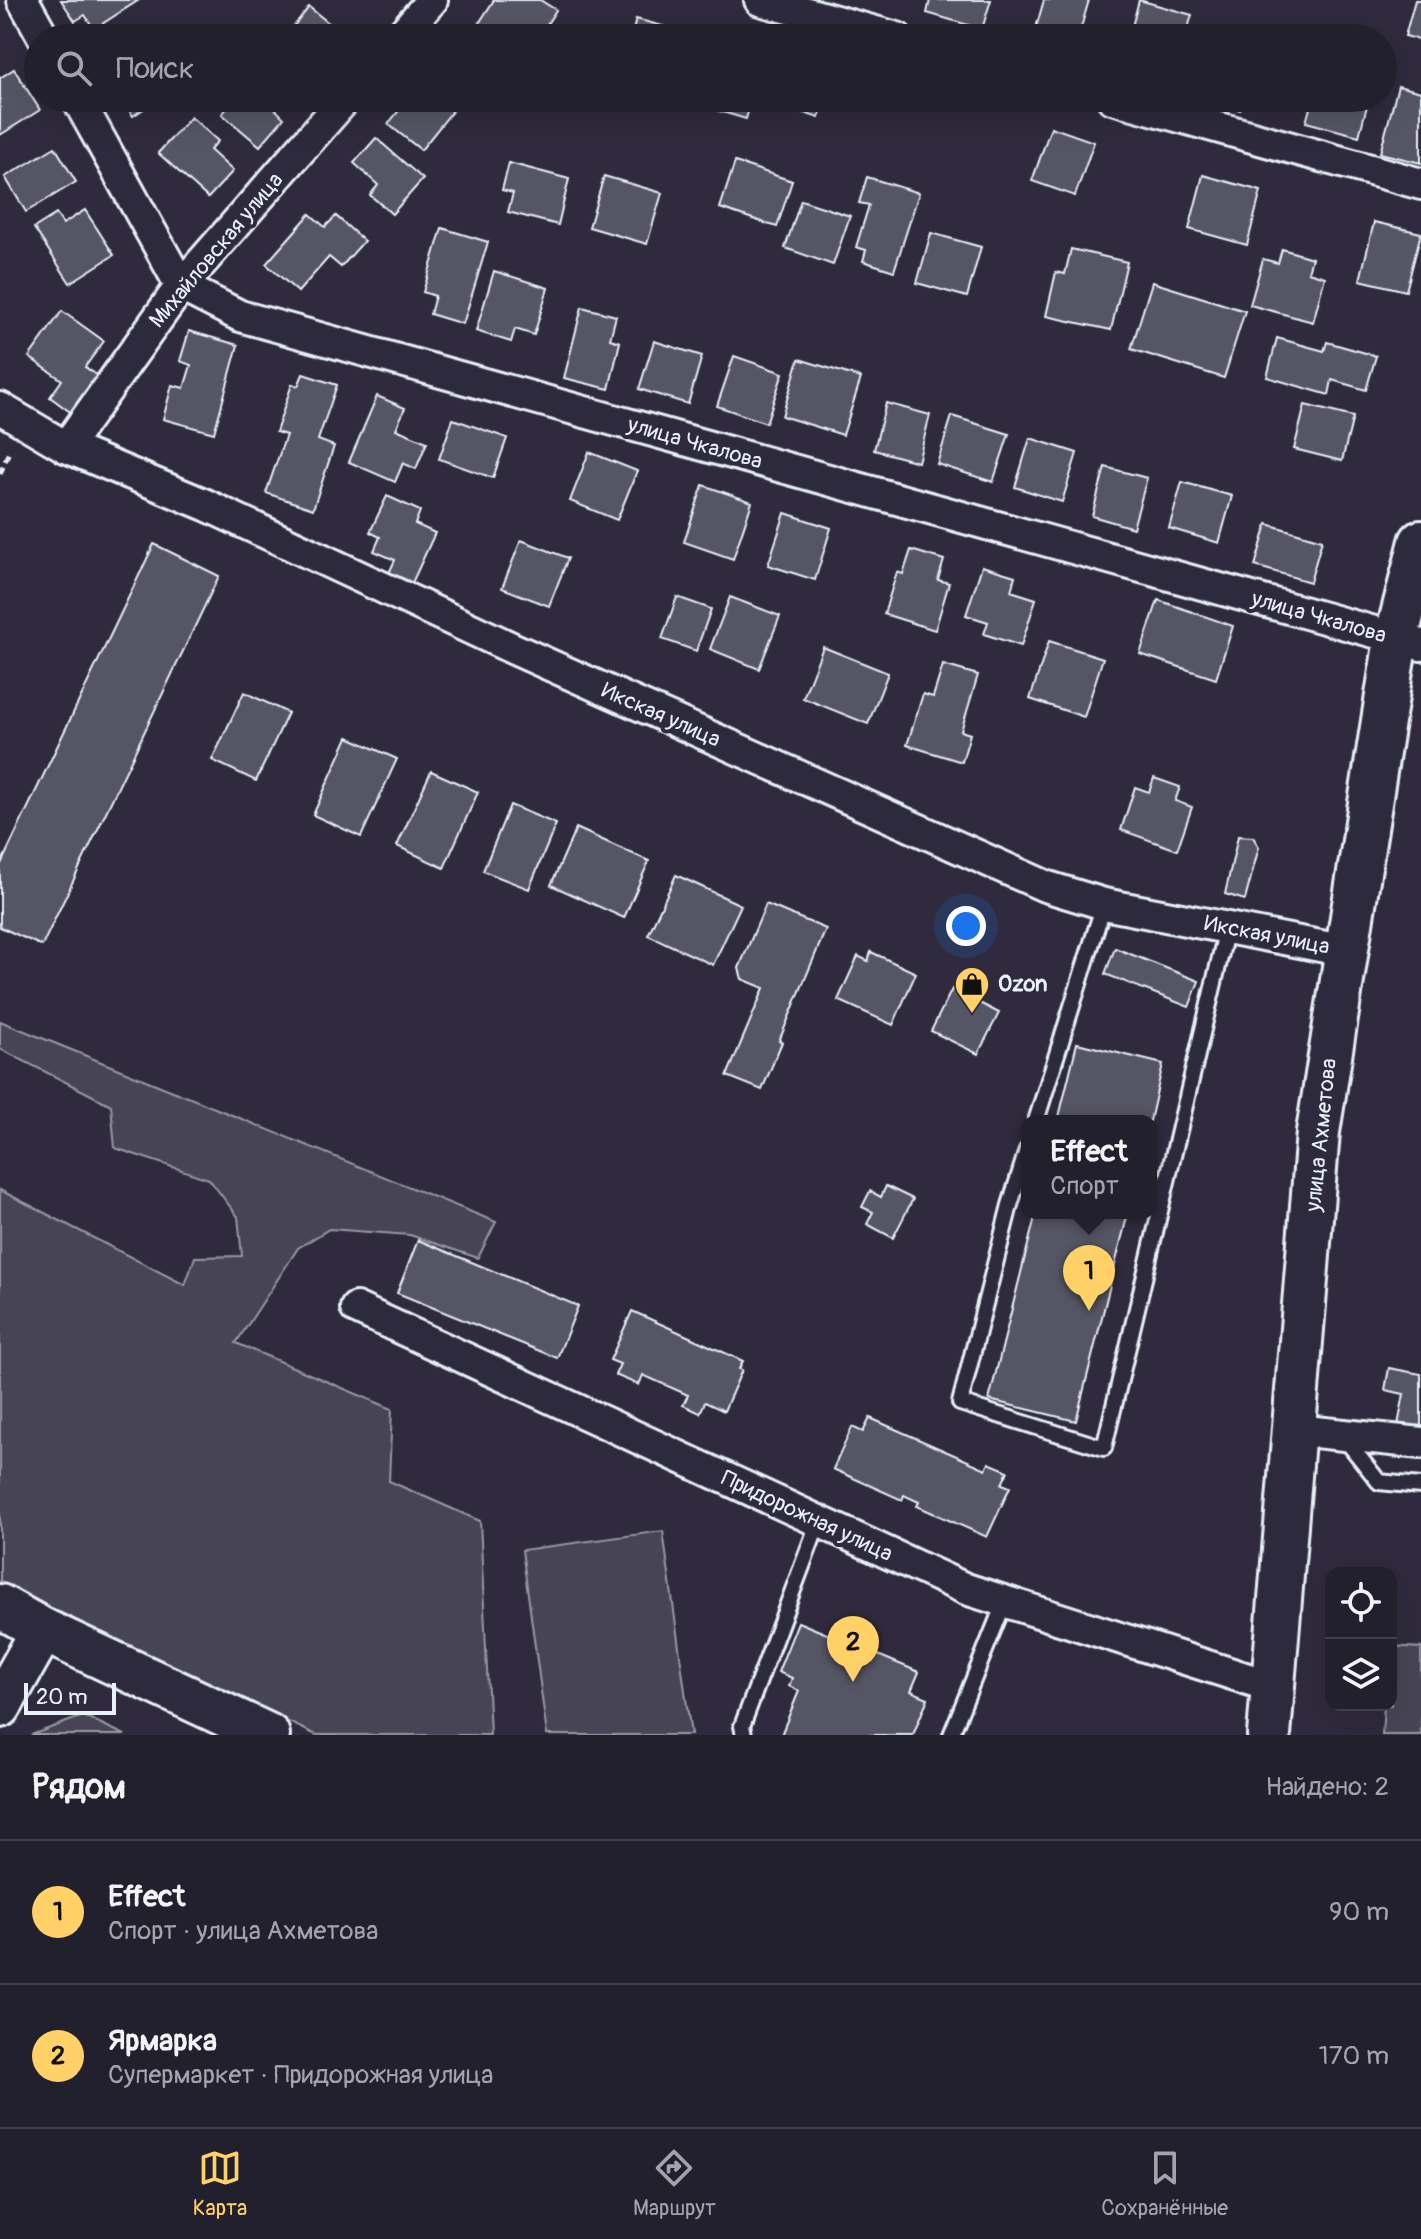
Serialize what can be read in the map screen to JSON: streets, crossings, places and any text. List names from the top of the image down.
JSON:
{
  "streets": {
    "main road": ["улица Ахметова"],
    "street": [
      "Михайловская улица",
      "улица Чкалова",
      "Икская улица",
      "Придорожная улица"
    ]
  },
  "crossings": [
    ["Михайловская улица", "улица Чкалова"],
    ["Михайловская улица", "Икская улица"],
    ["улица Чкалова", "улица Ахметова"],
    ["Икская улица", "улица Ахметова"],
    ["улица Ахметова", "Придорожная улица"]
  ],
  "places": {
    "shop": ["Ozon"]
  },
  "scale_bar": "20 m",
  "page": {
    "search": "Поиск",
    "popup": ["Effect", "Спорт"],
    "pins": ["1", "2"],
    "scale": "20 m",
    "heading": ["Рядом", "Найдено: 2"],
    "list": [
      {
        "mark": "1",
        "name": "Effect",
        "note": "Спорт · улица Ахметова",
        "value": "90 m"
      },
      {
        "mark": "2",
        "name": "Ярмарка",
        "note": "Супермаркет · Придорожная улица",
        "value": "170 m"
      }
    ],
    "nav": ["Карта", "Маршрут", "Сохранённые"]
  }
}
